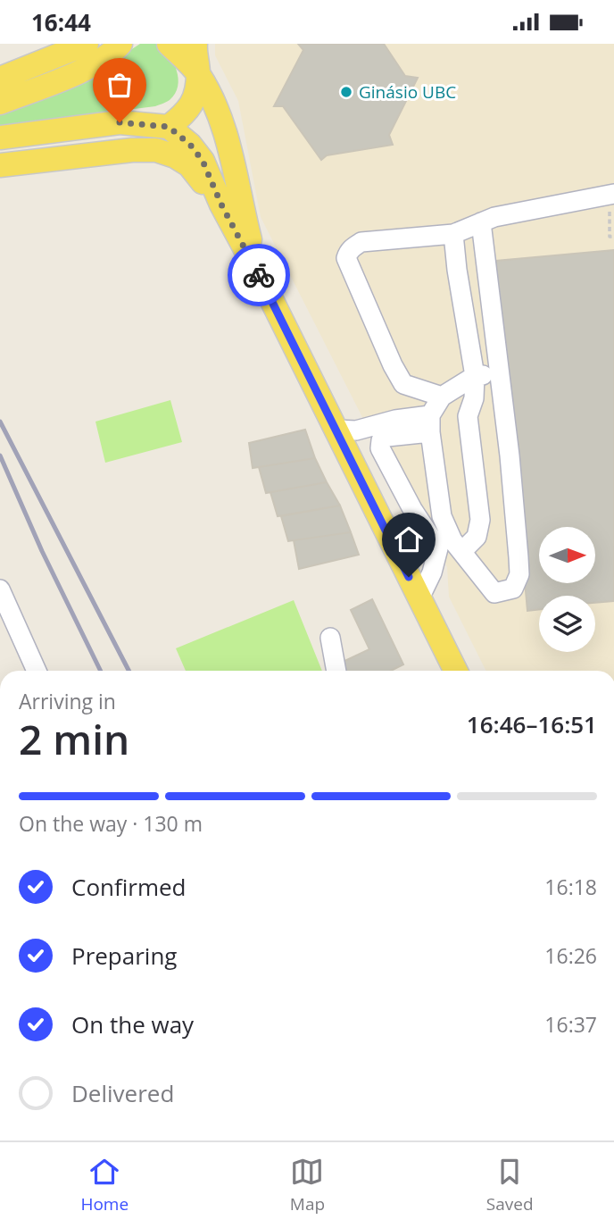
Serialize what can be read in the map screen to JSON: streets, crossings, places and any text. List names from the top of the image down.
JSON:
{
  "places": ["Ginásio UBC"],
  "north": "right",
  "page": {
    "status": "16:44",
    "heading": ["2 min", "Arriving in", "16:46–16:51"],
    "bar": "On the way · 130 m",
    "list": [
      ["Confirmed", "16:18"],
      ["Preparing", "16:26"],
      ["On the way", "16:37"],
      "Delivered"
    ],
    "tabs": ["Home", "Map", "Saved"]
  }
}
